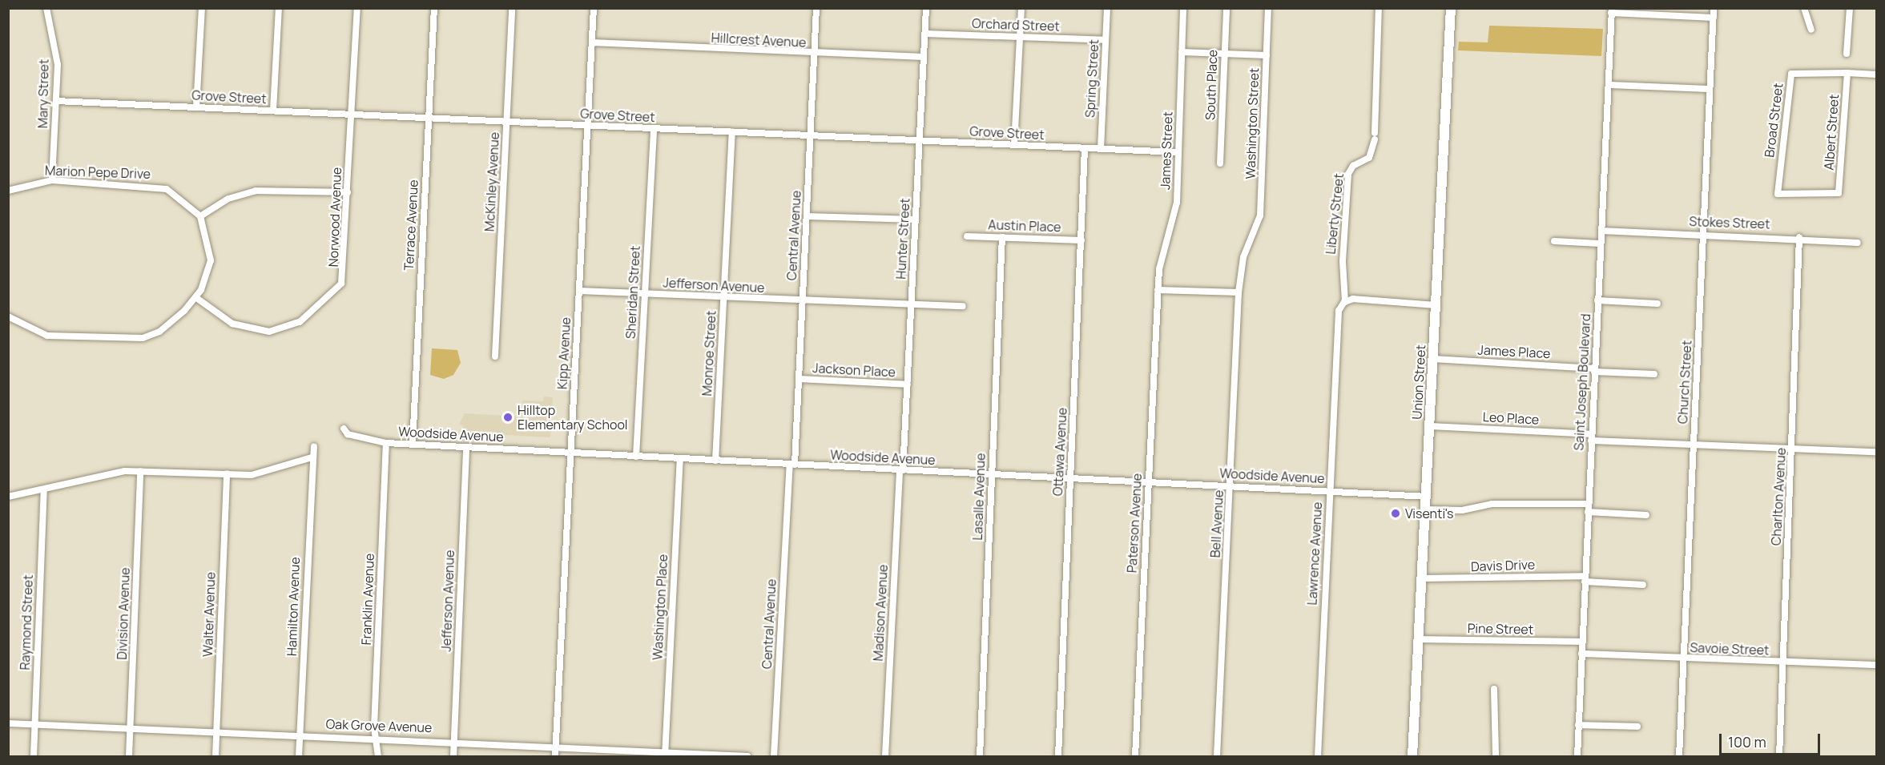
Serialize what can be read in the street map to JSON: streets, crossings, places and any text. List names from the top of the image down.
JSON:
{
  "streets": {
    "street": [
      "Orchard Street",
      "Hillcrest Avenue",
      "Spring Street",
      "South Place",
      "Mary Street",
      "Grove Street",
      "Broad Street",
      "Washington Street",
      "Albert Street",
      "James Street",
      "Marion Pepe Drive",
      "McKinley Avenue",
      "Liberty Street",
      "Norwood Avenue",
      "Stokes Street",
      "Terrace Avenue",
      "Austin Place",
      "Central Avenue",
      "Hunter Street",
      "Jefferson Avenue",
      "Sheridan Street",
      "James Place",
      "Kipp Avenue",
      "Monroe Street",
      "Jackson Place",
      "Union Street",
      "Saint Joseph Boulevard",
      "Church Street",
      "Leo Place",
      "Woodside Avenue",
      "Ottawa Avenue",
      "Lasalle Avenue",
      "Charlton Avenue",
      "Paterson Avenue",
      "Bell Avenue",
      "Lawrence Avenue",
      "Davis Drive",
      "Franklin Avenue",
      "Hamilton Avenue",
      "Washington Place",
      "Madison Avenue",
      "Division Avenue",
      "Walter Avenue",
      "Raymond Street",
      "Pine Street",
      "Savoie Street",
      "Oak Grove Avenue"
    ]
  },
  "crossings": [
    ["Orchard Street", "Spring Street"],
    ["Orchard Street", "Hunter Street"],
    ["Hillcrest Avenue", "Central Avenue"],
    ["Hillcrest Avenue", "Hunter Street"],
    ["Hillcrest Avenue", "Kipp Avenue"],
    ["Spring Street", "Grove Street"],
    ["Mary Street", "Grove Street"],
    ["Mary Street", "Marion Pepe Drive"],
    ["Grove Street", "James Street"],
    ["Grove Street", "McKinley Avenue"],
    ["Grove Street", "Norwood Avenue"],
    ["Grove Street", "Terrace Avenue"],
    ["Grove Street", "Central Avenue"],
    ["Grove Street", "Hunter Street"],
    ["Grove Street", "Sheridan Street"],
    ["Grove Street", "Kipp Avenue"],
    ["Grove Street", "Monroe Street"],
    ["Grove Street", "Ottawa Avenue"],
    ["Broad Street", "Albert Street"],
    ["Washington Street", "Bell Avenue"],
    ["James Street", "Paterson Avenue"],
    ["Liberty Street", "Lawrence Avenue"],
    ["Stokes Street", "Saint Joseph Boulevard"],
    ["Stokes Street", "Church Street"],
    ["Stokes Street", "Charlton Avenue"],
    ["Terrace Avenue", "Woodside Avenue"],
    ["Austin Place", "Ottawa Avenue"],
    ["Austin Place", "Lasalle Avenue"],
    ["Central Avenue", "Jefferson Avenue"],
    ["Central Avenue", "Jackson Place"],
    ["Central Avenue", "Woodside Avenue"],
    ["Hunter Street", "Jefferson Avenue"],
    ["Hunter Street", "Jackson Place"],
    ["Hunter Street", "Woodside Avenue"],
    ["Hunter Street", "Madison Avenue"],
    ["Jefferson Avenue", "Sheridan Street"],
    ["Jefferson Avenue", "Kipp Avenue"],
    ["Jefferson Avenue", "Monroe Street"],
    ["Jefferson Avenue", "Woodside Avenue"],
    ["Jefferson Avenue", "Oak Grove Avenue"],
    ["Sheridan Street", "Woodside Avenue"],
    ["James Place", "Union Street"],
    ["James Place", "Saint Joseph Boulevard"],
    ["Kipp Avenue", "Woodside Avenue"],
    ["Kipp Avenue", "Oak Grove Avenue"],
    ["Monroe Street", "Woodside Avenue"],
    ["Union Street", "Leo Place"],
    ["Union Street", "Woodside Avenue"],
    ["Union Street", "Davis Drive"],
    ["Union Street", "Pine Street"],
    ["Saint Joseph Boulevard", "Leo Place"],
    ["Saint Joseph Boulevard", "Davis Drive"],
    ["Saint Joseph Boulevard", "Pine Street"],
    ["Saint Joseph Boulevard", "Savoie Street"],
    ["Church Street", "Leo Place"],
    ["Church Street", "Savoie Street"],
    ["Leo Place", "Charlton Avenue"],
    ["Woodside Avenue", "Ottawa Avenue"],
    ["Woodside Avenue", "Lasalle Avenue"],
    ["Woodside Avenue", "Paterson Avenue"],
    ["Woodside Avenue", "Bell Avenue"],
    ["Woodside Avenue", "Lawrence Avenue"],
    ["Woodside Avenue", "Franklin Avenue"],
    ["Woodside Avenue", "Washington Place"],
    ["Woodside Avenue", "Madison Avenue"],
    ["Charlton Avenue", "Savoie Street"],
    ["Franklin Avenue", "Oak Grove Avenue"],
    ["Hamilton Avenue", "Oak Grove Avenue"],
    ["Washington Place", "Oak Grove Avenue"],
    ["Division Avenue", "Oak Grove Avenue"],
    ["Walter Avenue", "Oak Grove Avenue"],
    ["Raymond Street", "Oak Grove Avenue"]
  ],
  "places": ["Hilltop Elementary School", "Visenti's"],
  "scale_bar": "100 m"
}
